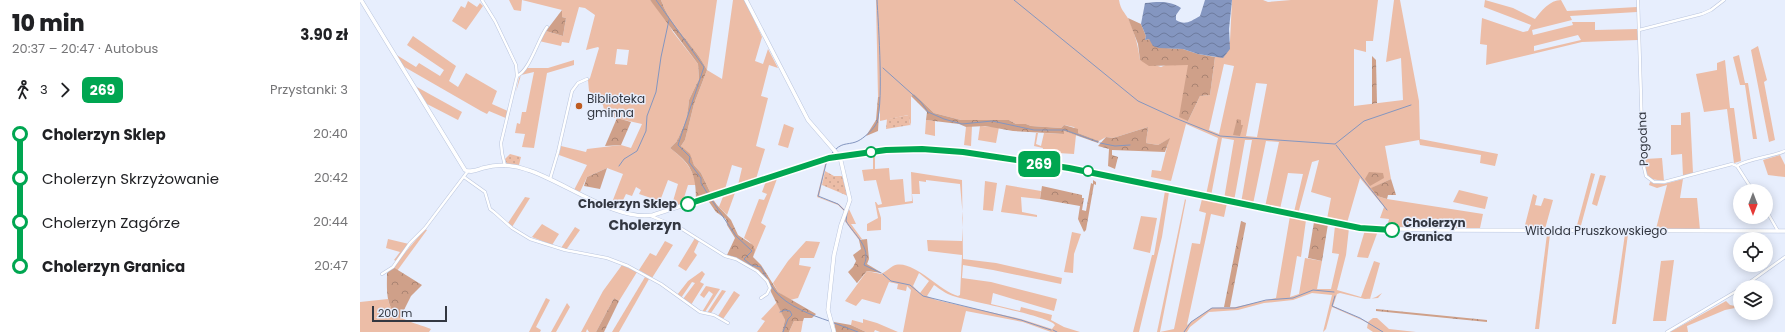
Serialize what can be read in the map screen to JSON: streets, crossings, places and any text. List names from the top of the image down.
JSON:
{
  "streets": {
    "street": ["Pogodna", "Witolda Pruszkowskiego"]
  },
  "districts": ["Cholerzyn"],
  "places": ["Biblioteka gminna", "Cholerzyn Sklep", "Cholerzyn Granica"],
  "lines": ["bus line 269"],
  "scale_bar": "200 m",
  "north": "bottom",
  "page": {
    "heading": ["10 min", "20:37 – 20:47 · Autobus", "3.90 zł"],
    "on_map": "269",
    "legs": ["3", "269", "Przystanki: 3"],
    "list": [
      {
        "name": "Cholerzyn Sklep",
        "value": "20:40"
      },
      {
        "name": "Cholerzyn Skrzyżowanie",
        "value": "20:42"
      },
      {
        "name": "Cholerzyn Zagórze",
        "value": "20:44"
      },
      {
        "name": "Cholerzyn Granica",
        "value": "20:47"
      }
    ],
    "scale": "200 m"
  }
}
